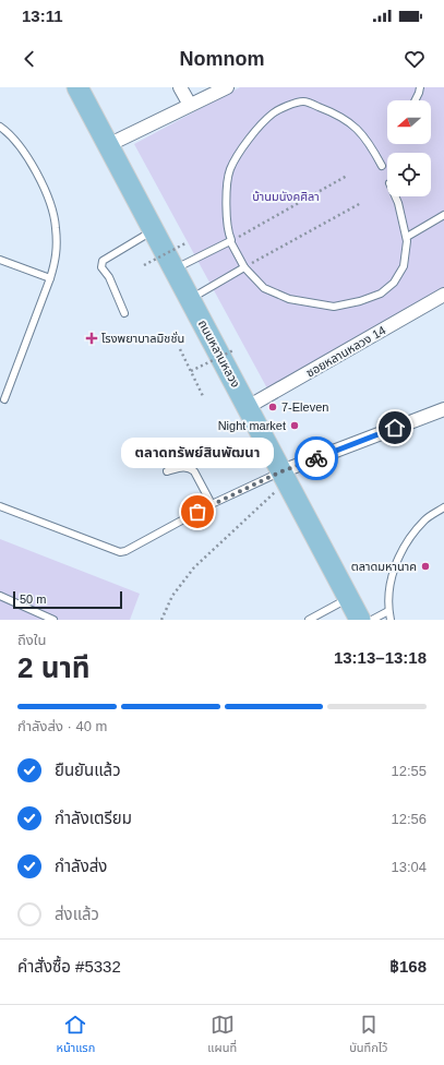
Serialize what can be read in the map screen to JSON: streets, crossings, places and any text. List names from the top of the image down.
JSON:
{
  "streets": {
    "main road": ["ถนนหลานหลวง"],
    "street": ["ซอยหลานหลวง 14"]
  },
  "crossings": [
    ["ซอยหลานหลวง 14", "ถนนหลานหลวง"]
  ],
  "parks": ["บ้านมนังคศิลา"],
  "places": {
    "health": ["โรงพยาบาลมิชชั่น"],
    "other": [
      "7-Eleven",
      "Night market",
      "ตลาดทรัพย์สินพัฒนา",
      "ตลาดมหานาค"
    ]
  },
  "scale_bar": "50 m",
  "north": "left",
  "page": {
    "status": "13:11",
    "header": "Nomnom",
    "bubble": "ตลาดทรัพย์สินพัฒนา",
    "scale": "50 m",
    "heading": ["2 นาที", "ถึงใน", "13:13–13:18"],
    "panel": ["คำสั่งซื้อ #5332", "฿168"],
    "bar": "กำลังส่ง · 40 m",
    "list": [
      ["ยืนยันแล้ว", "12:55"],
      ["กำลังเตรียม", "12:56"],
      ["กำลังส่ง", "13:04"],
      "ส่งแล้ว"
    ],
    "tabs": ["หน้าแรก", "แผนที่", "บันทึกไว้"]
  }
}
